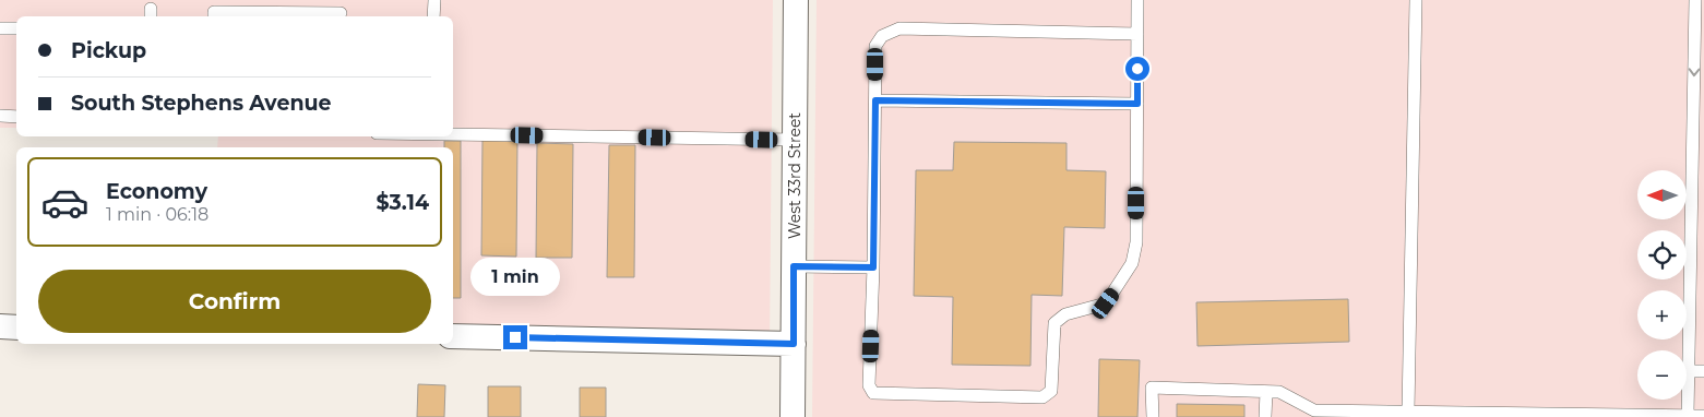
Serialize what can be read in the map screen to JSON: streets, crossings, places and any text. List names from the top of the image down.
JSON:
{
  "streets": {
    "street": ["West 33rd Street"]
  },
  "north": "left",
  "page": {
    "banner": ["Pickup", "South Stephens Avenue"],
    "list": [
      {
        "name": "Economy",
        "note": "1 min · 06:18",
        "value": "$3.14"
      }
    ],
    "map_buttons": ["+", "−"],
    "bubble": "1 min",
    "buttons": "Confirm"
  }
}
